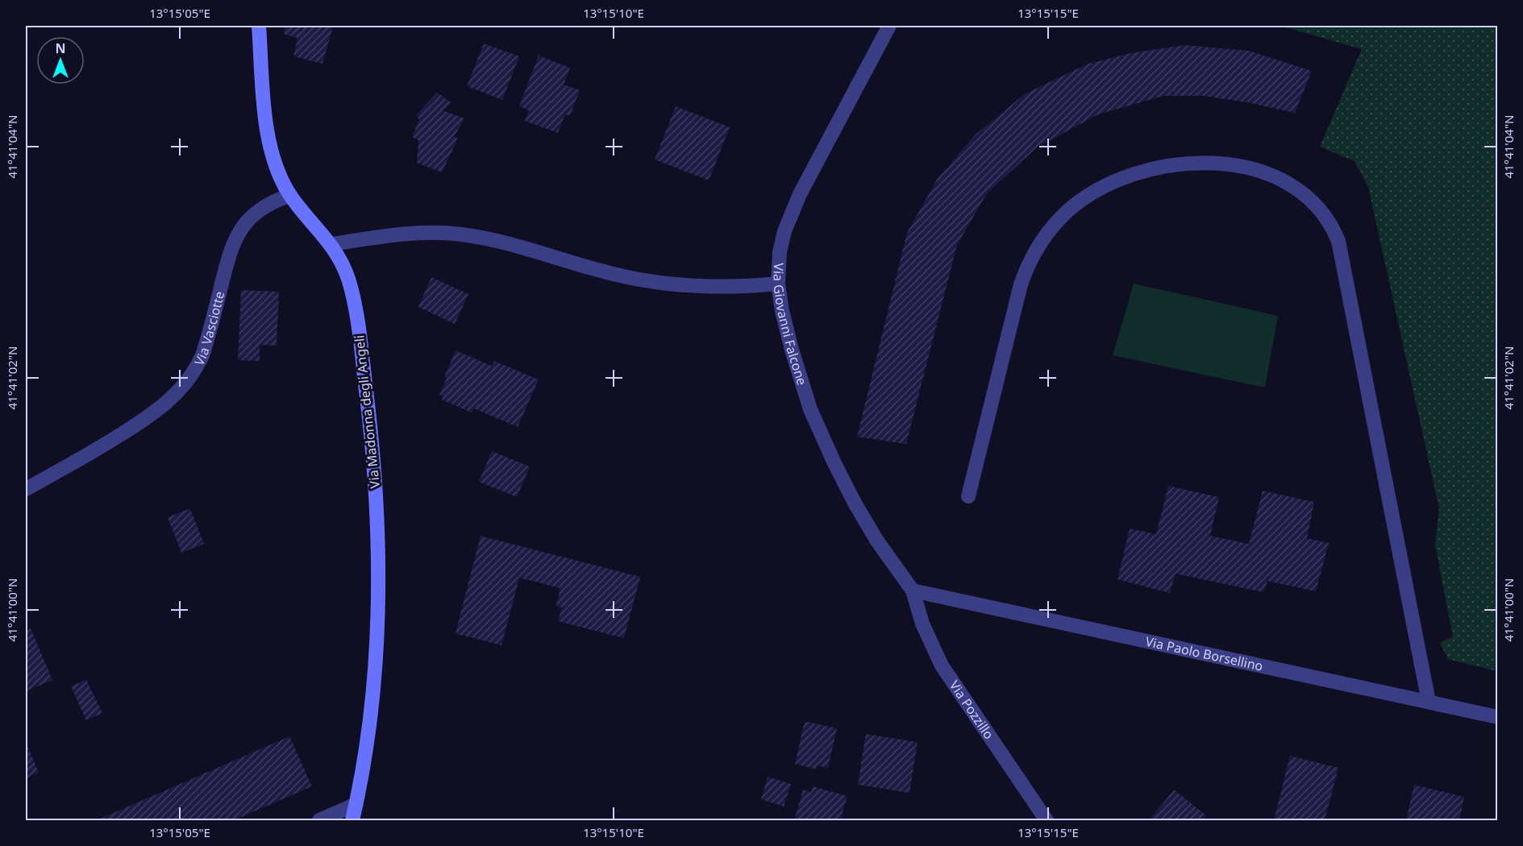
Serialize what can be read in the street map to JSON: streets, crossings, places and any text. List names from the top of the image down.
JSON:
{
  "streets": {
    "street": [
      "Via Giovanni Falcone",
      "Via Vasciotte",
      "Via Madonna degli Angeli",
      "Via Paolo Borsellino",
      "Via Pozzillo"
    ]
  },
  "crossings": [
    ["Via Giovanni Falcone", "Via Paolo Borsellino"],
    ["Via Giovanni Falcone", "Via Pozzillo"],
    ["Via Vasciotte", "Via Madonna degli Angeli"],
    ["Via Paolo Borsellino", "Via Pozzillo"]
  ],
  "north": "top",
  "coordinates": [
    "13°15'05\"E",
    "13°15'10\"E",
    "13°15'15\"E",
    "41°41'04\"N",
    "41°41'02\"N",
    "41°41'00\"N"
  ]
}
